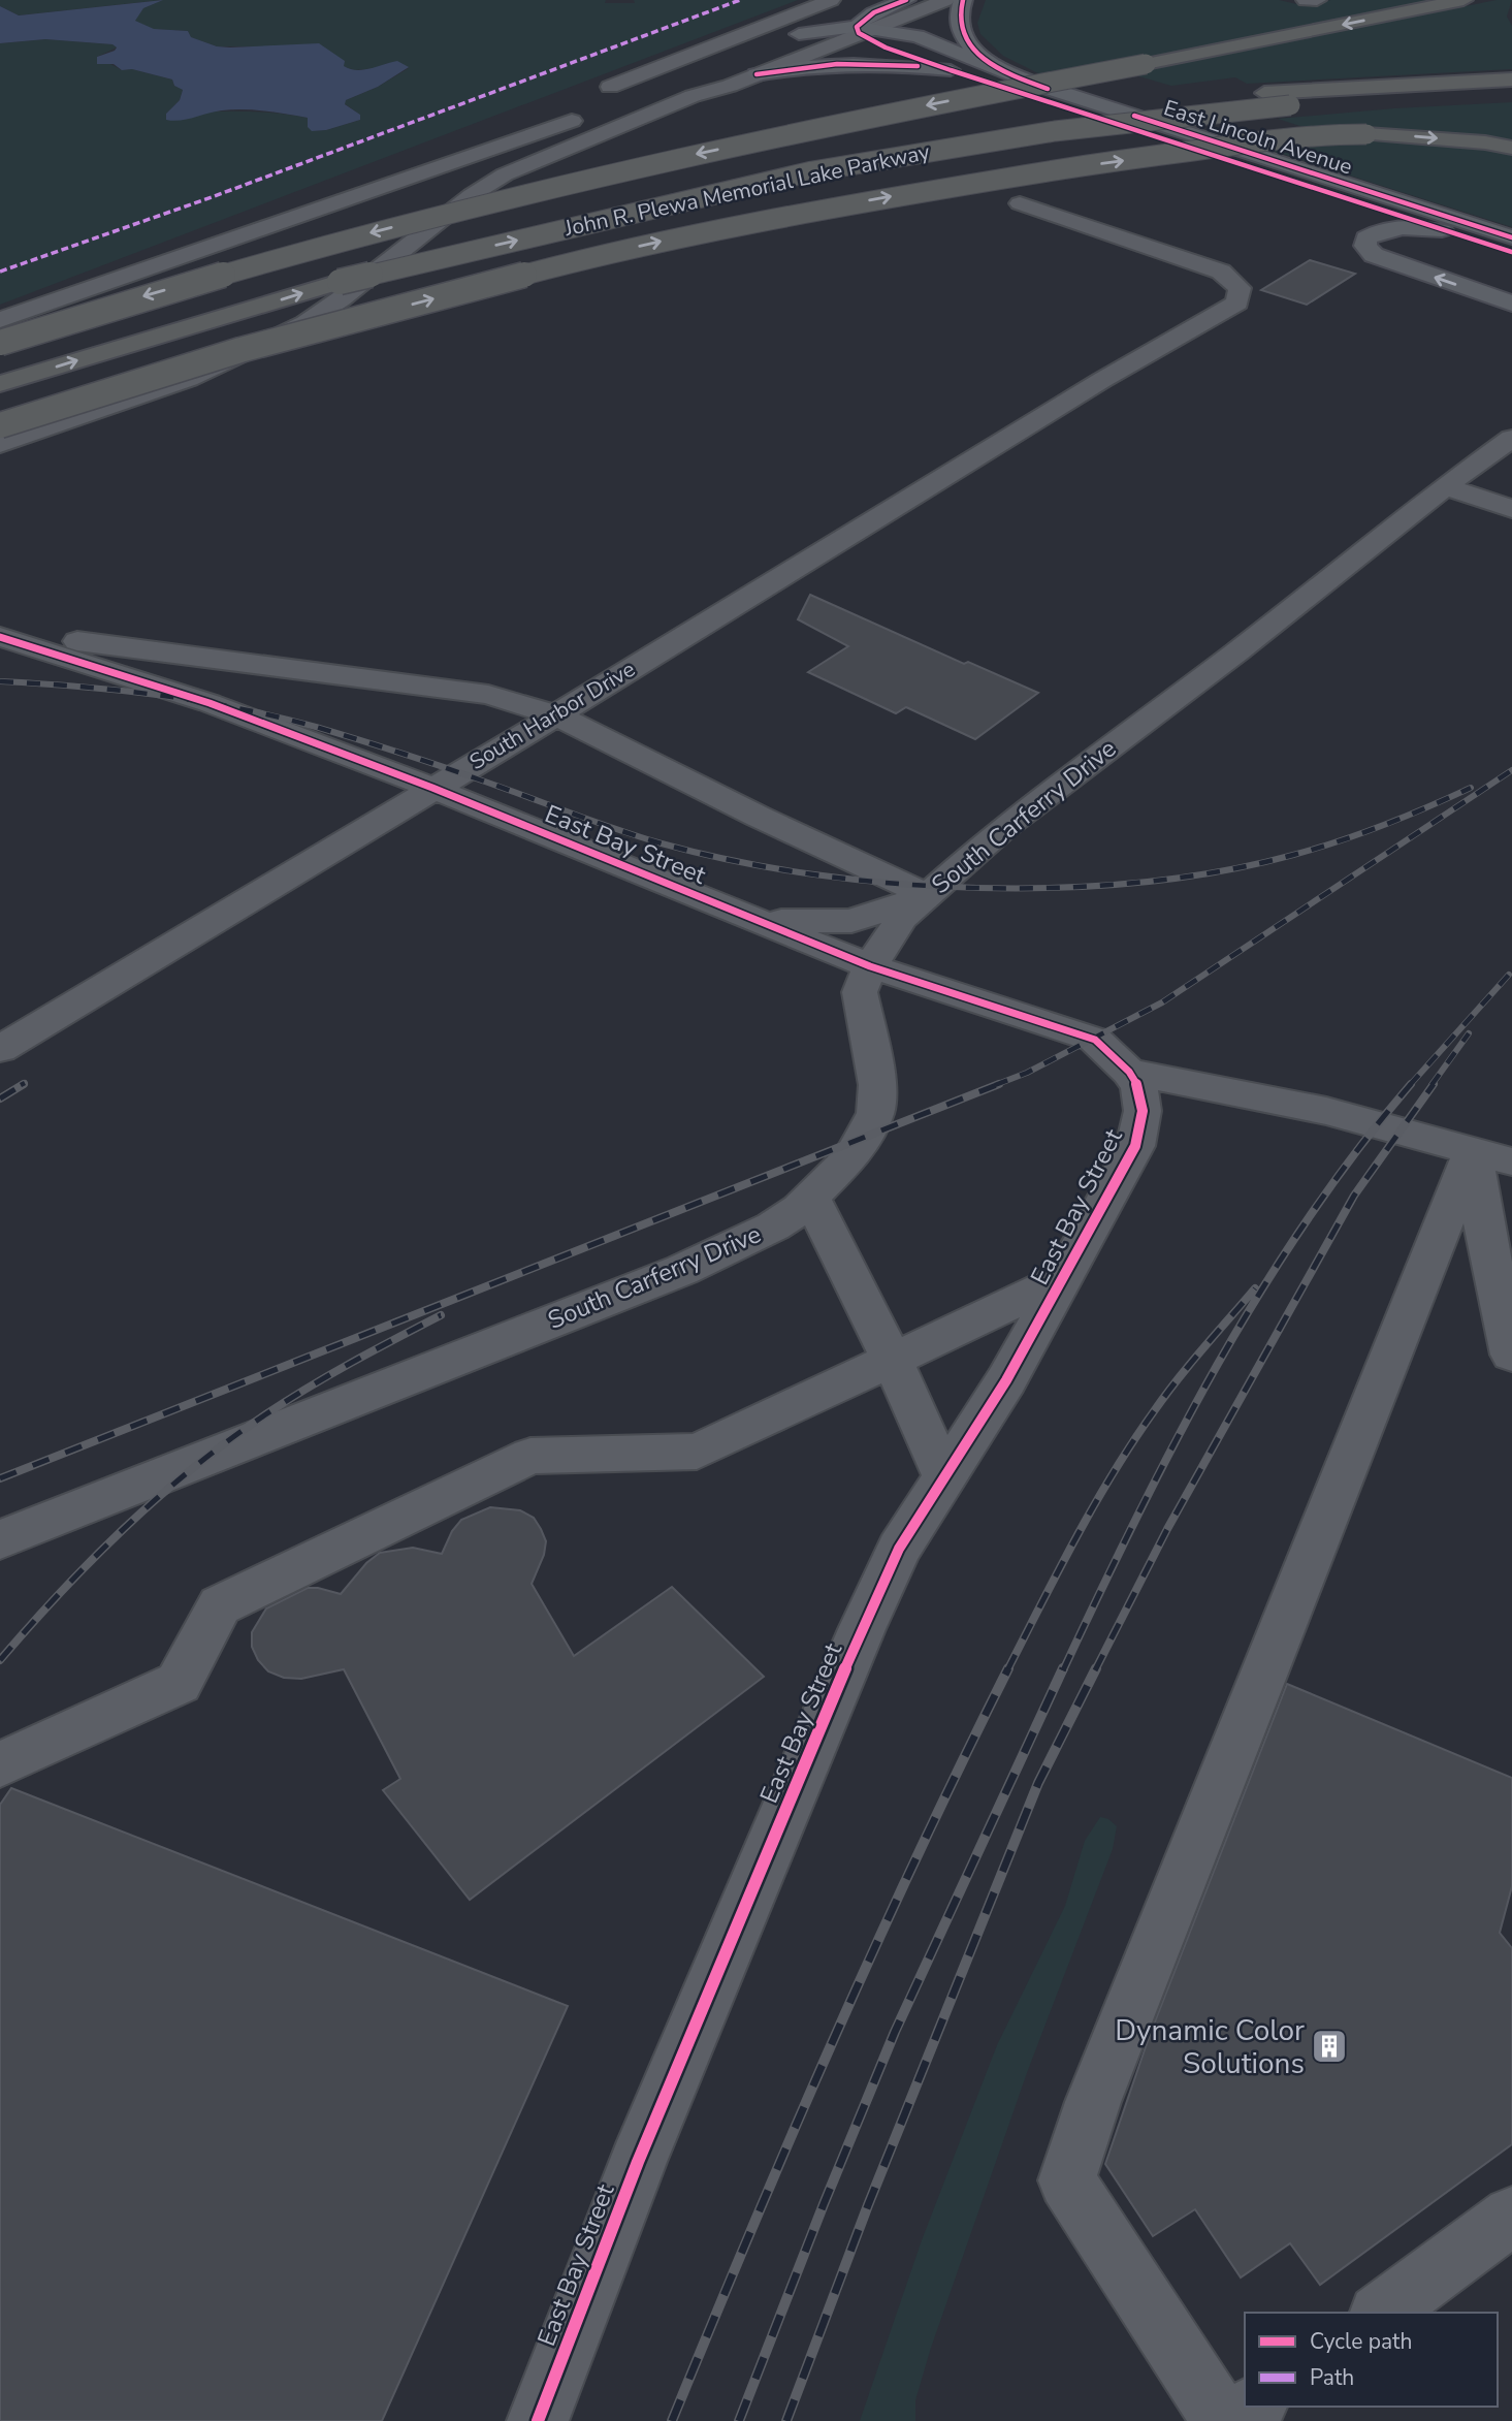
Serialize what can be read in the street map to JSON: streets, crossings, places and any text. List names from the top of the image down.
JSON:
{
  "streets": {
    "highway": ["John R. Plewa Memorial Lake Parkway"],
    "main road": ["East Lincoln Avenue"],
    "street": ["South Harbor Drive", "South Carferry Drive", "East Bay Street"]
  },
  "crossings": [
    ["South Harbor Drive", "East Bay Street"],
    ["South Carferry Drive", "East Bay Street"]
  ],
  "places": {
    "building": ["Dynamic Color Solutions"]
  },
  "legend": ["Cycle path", "Path"]
}
